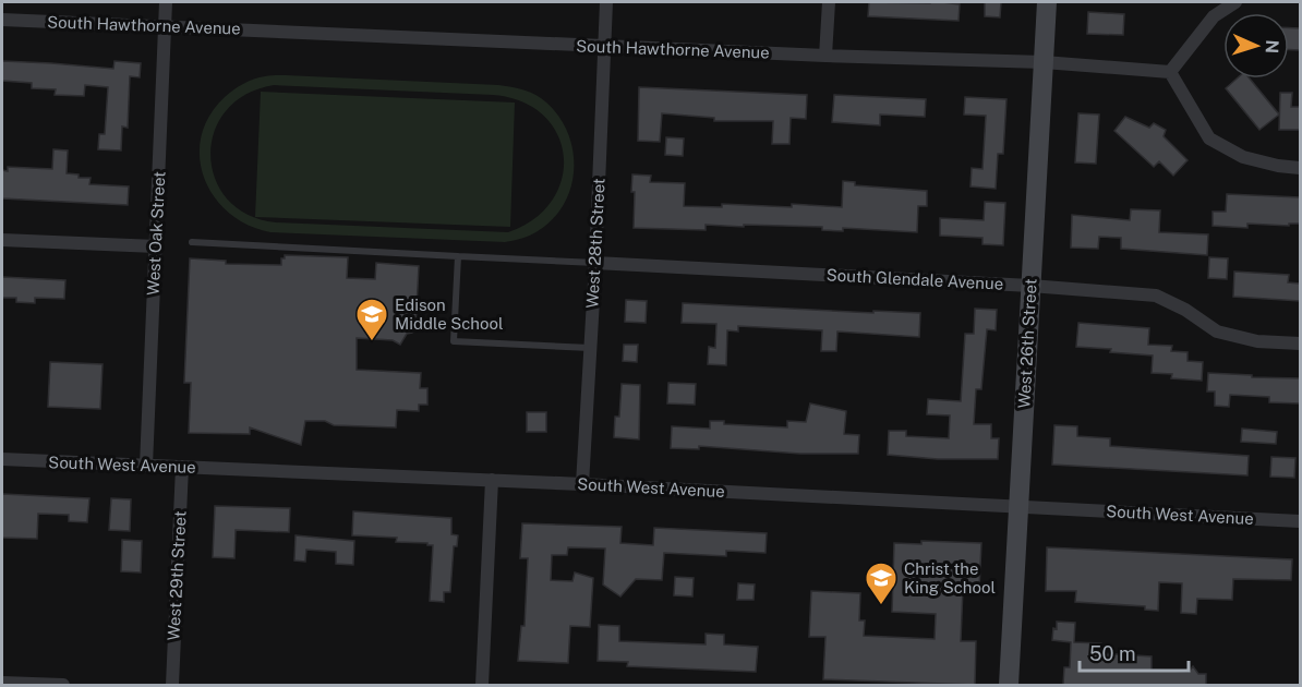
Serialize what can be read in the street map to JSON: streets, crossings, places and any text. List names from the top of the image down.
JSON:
{
  "streets": {
    "main road": ["West 26th Street"],
    "street": [
      "South Hawthorne Avenue",
      "West Oak Street",
      "West 28th Street",
      "South Glendale Avenue",
      "South West Avenue",
      "West 29th Street"
    ]
  },
  "crossings": [
    ["South Hawthorne Avenue", "West Oak Street"],
    ["South Hawthorne Avenue", "West 28th Street"],
    ["South Hawthorne Avenue", "West 26th Street"],
    ["West Oak Street", "South West Avenue"],
    ["West 28th Street", "South Glendale Avenue"],
    ["West 28th Street", "South West Avenue"],
    ["South Glendale Avenue", "West 26th Street"],
    ["West 26th Street", "South West Avenue"],
    ["South West Avenue", "West 29th Street"]
  ],
  "places": {
    "school or university": ["Edison Middle School", "Christ the King School"]
  },
  "scale_bar": "50 m",
  "north": "right"
}
